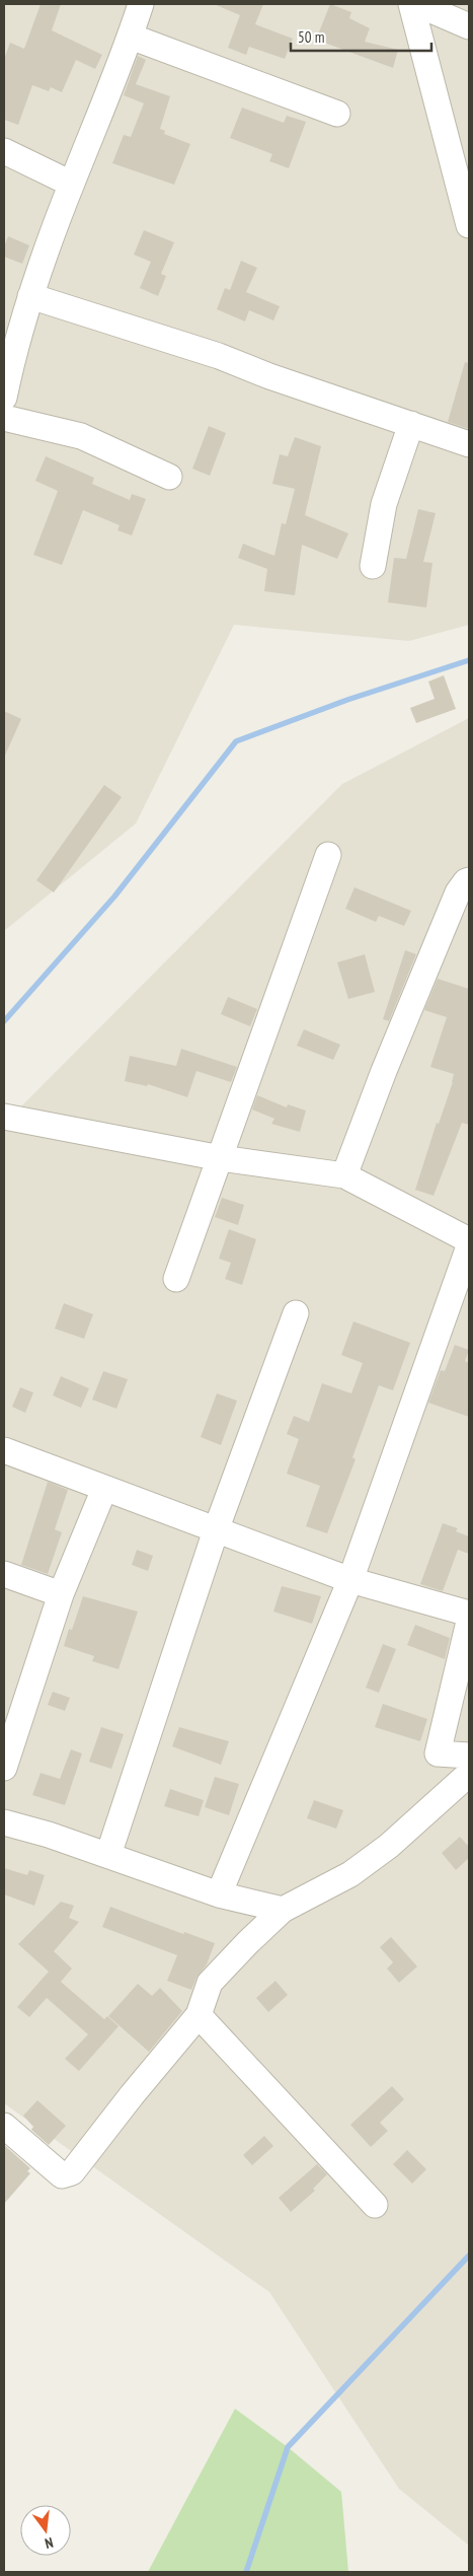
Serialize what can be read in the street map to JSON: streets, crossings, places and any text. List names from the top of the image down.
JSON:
{
  "scale_bar": "50 m",
  "north": "bottom"
}
